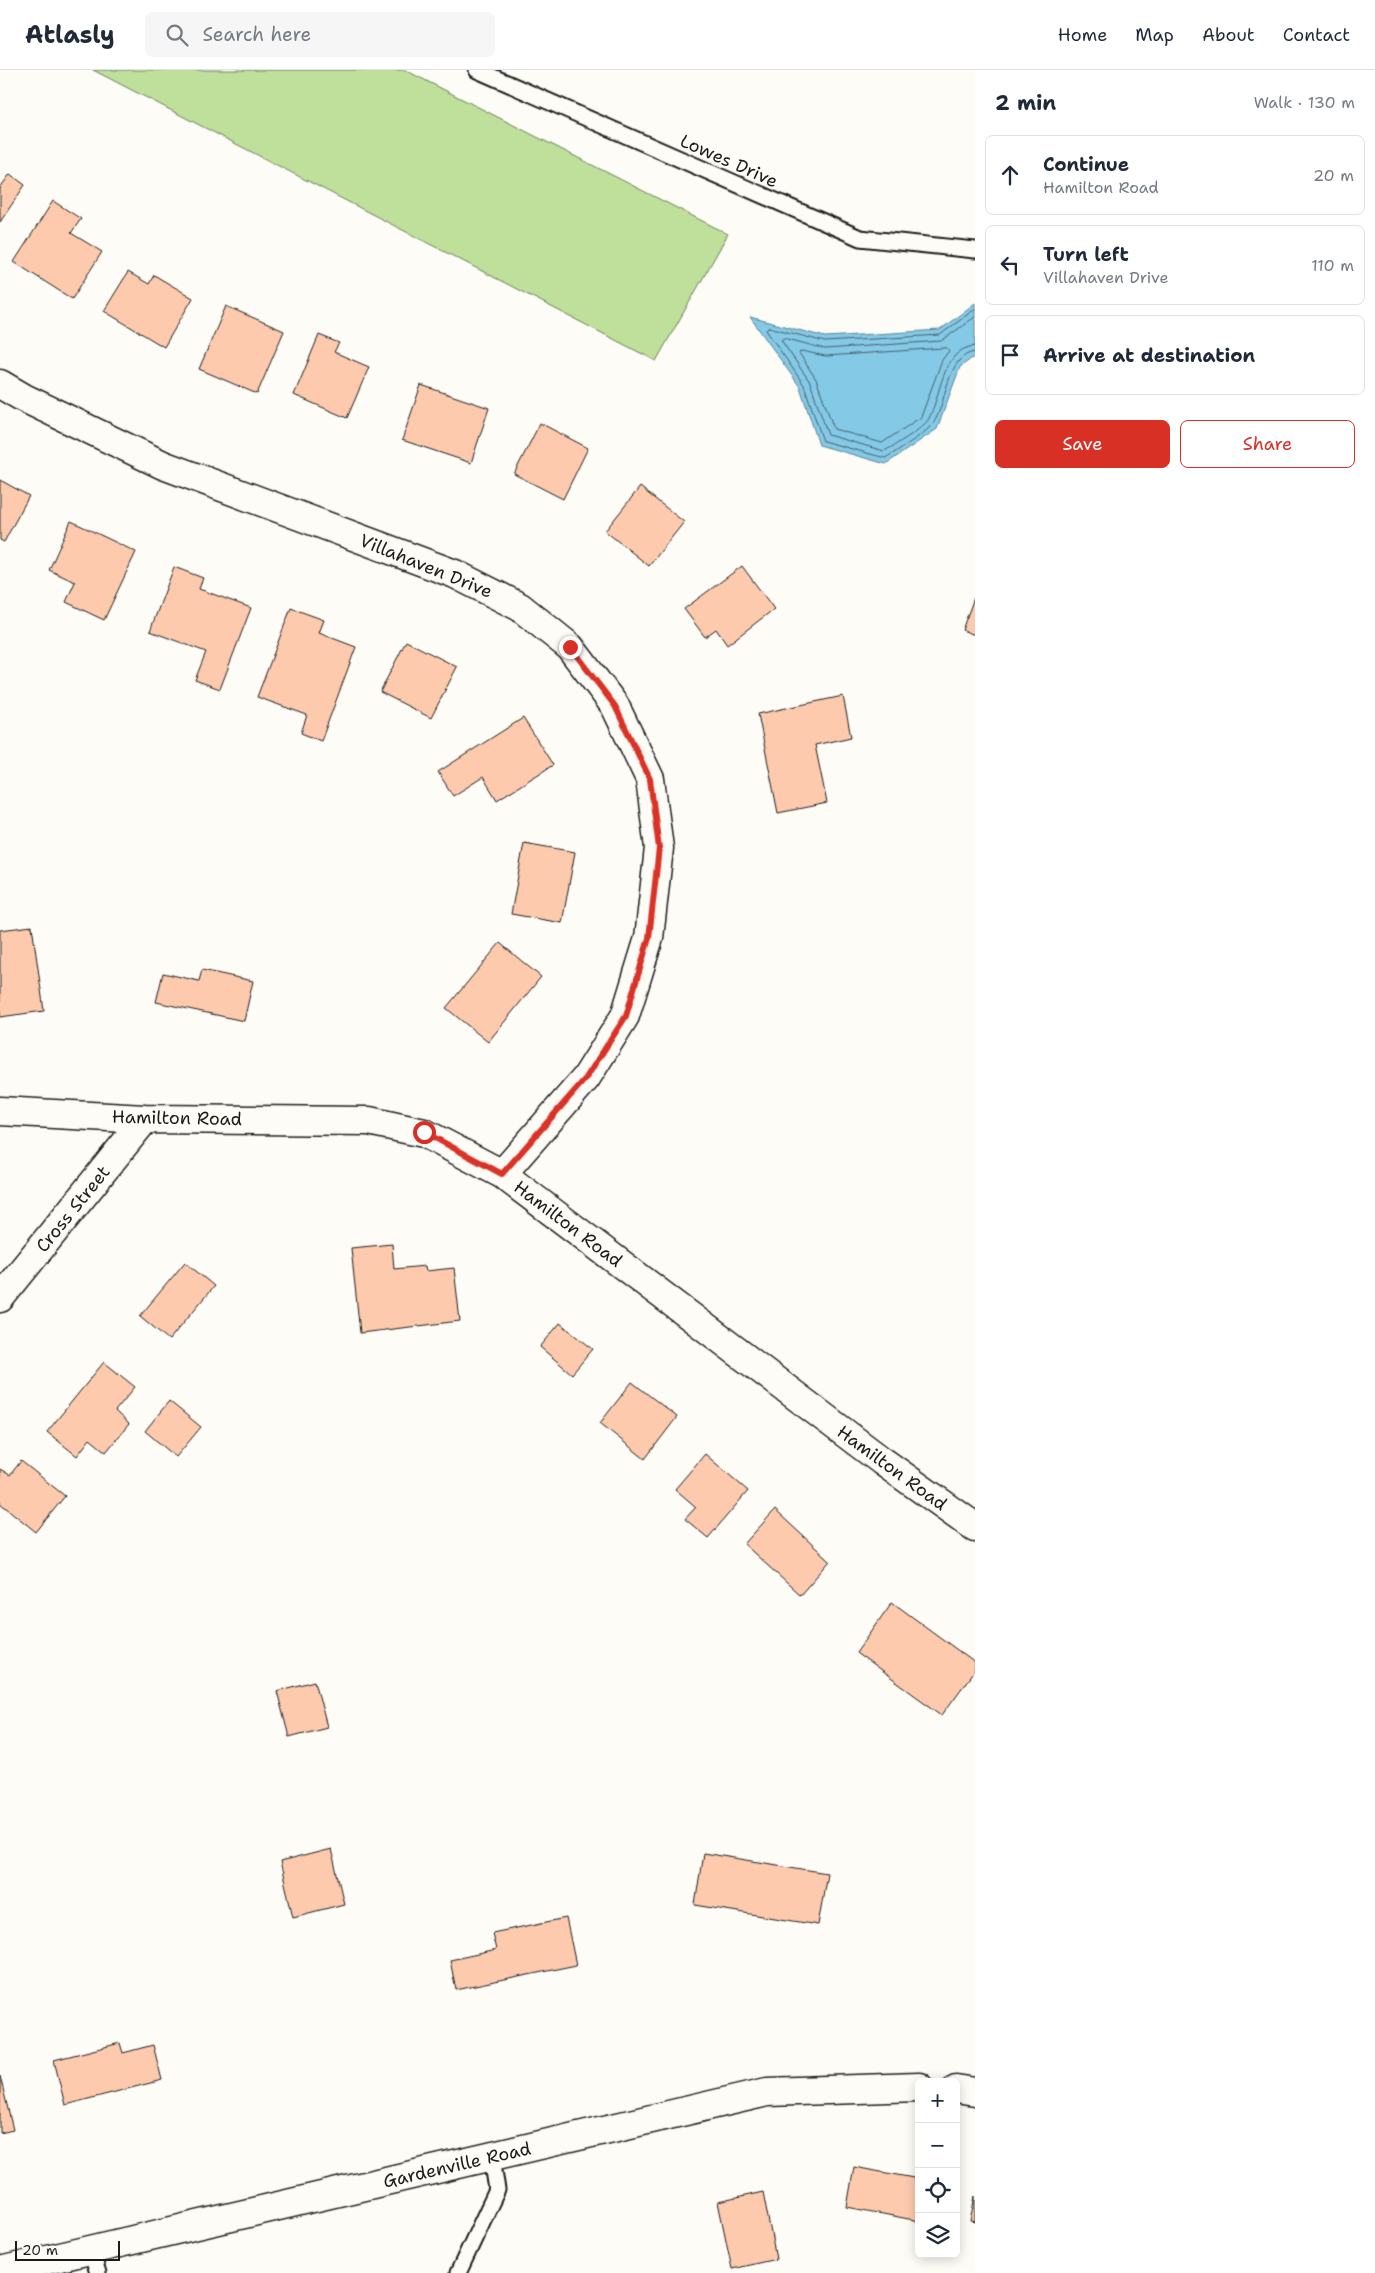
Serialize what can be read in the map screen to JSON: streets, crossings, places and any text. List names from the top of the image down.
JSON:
{
  "streets": {
    "street": [
      "Villahaven Drive",
      "Hamilton Road",
      "Cross Street",
      "Gardenville Road"
    ],
    "lane": ["Lowes Drive"]
  },
  "crossings": [
    ["Villahaven Drive", "Hamilton Road"],
    ["Hamilton Road", "Cross Street"]
  ],
  "scale_bar": "20 m",
  "page": {
    "header": "Atlasly",
    "search": "Search here",
    "nav": [
      "Home",
      "Map",
      "About",
      "Contact"
    ],
    "heading": ["2 min", "Walk · 130 m"],
    "list": [
      ["Continue", "Hamilton Road", "20 m"],
      ["Turn left", "Villahaven Drive", "110 m"],
      "Arrive at destination"
    ],
    "buttons": ["Save", "Share"],
    "map_buttons": ["+", "−"],
    "scale": "20 m"
  }
}
